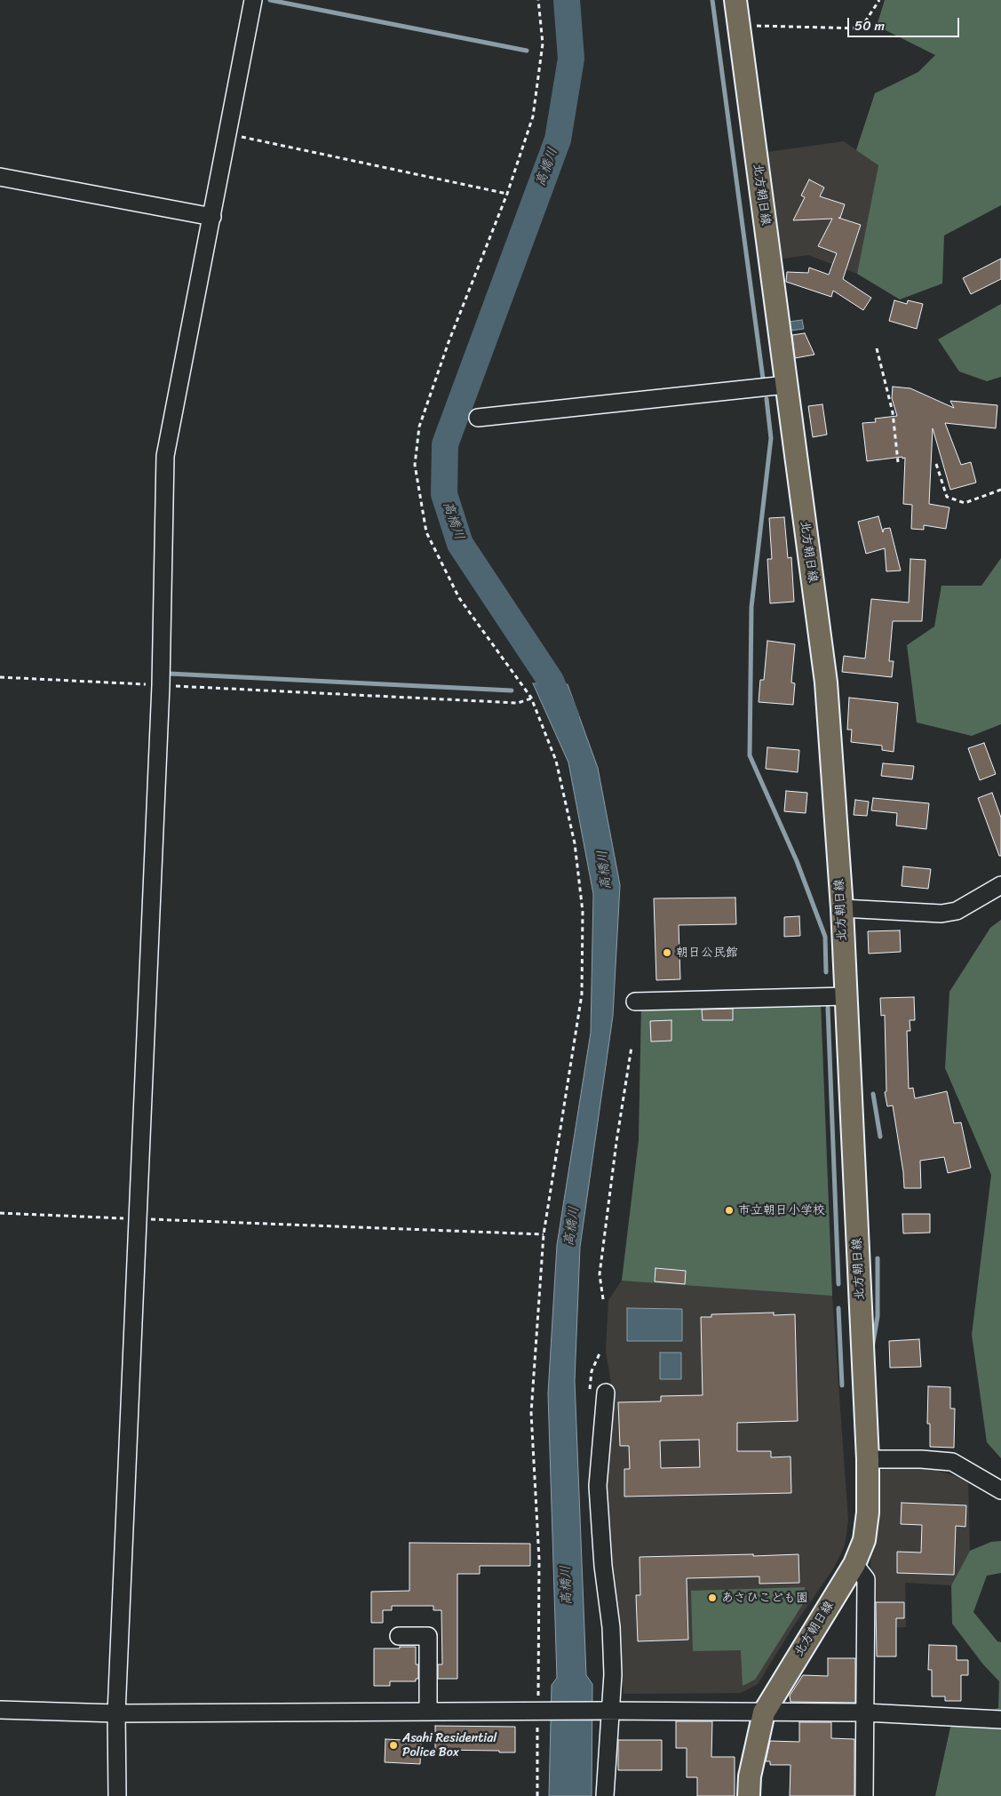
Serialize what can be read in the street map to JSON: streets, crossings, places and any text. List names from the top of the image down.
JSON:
{
  "streets": {
    "main road": ["北方朝日線"]
  },
  "water": ["高橋川"],
  "places": [
    "朝日公民館",
    "市立朝日小学校",
    "あさひこども園",
    "Asahi Residential Police Box"
  ],
  "scale_bar": "50 m"
}
